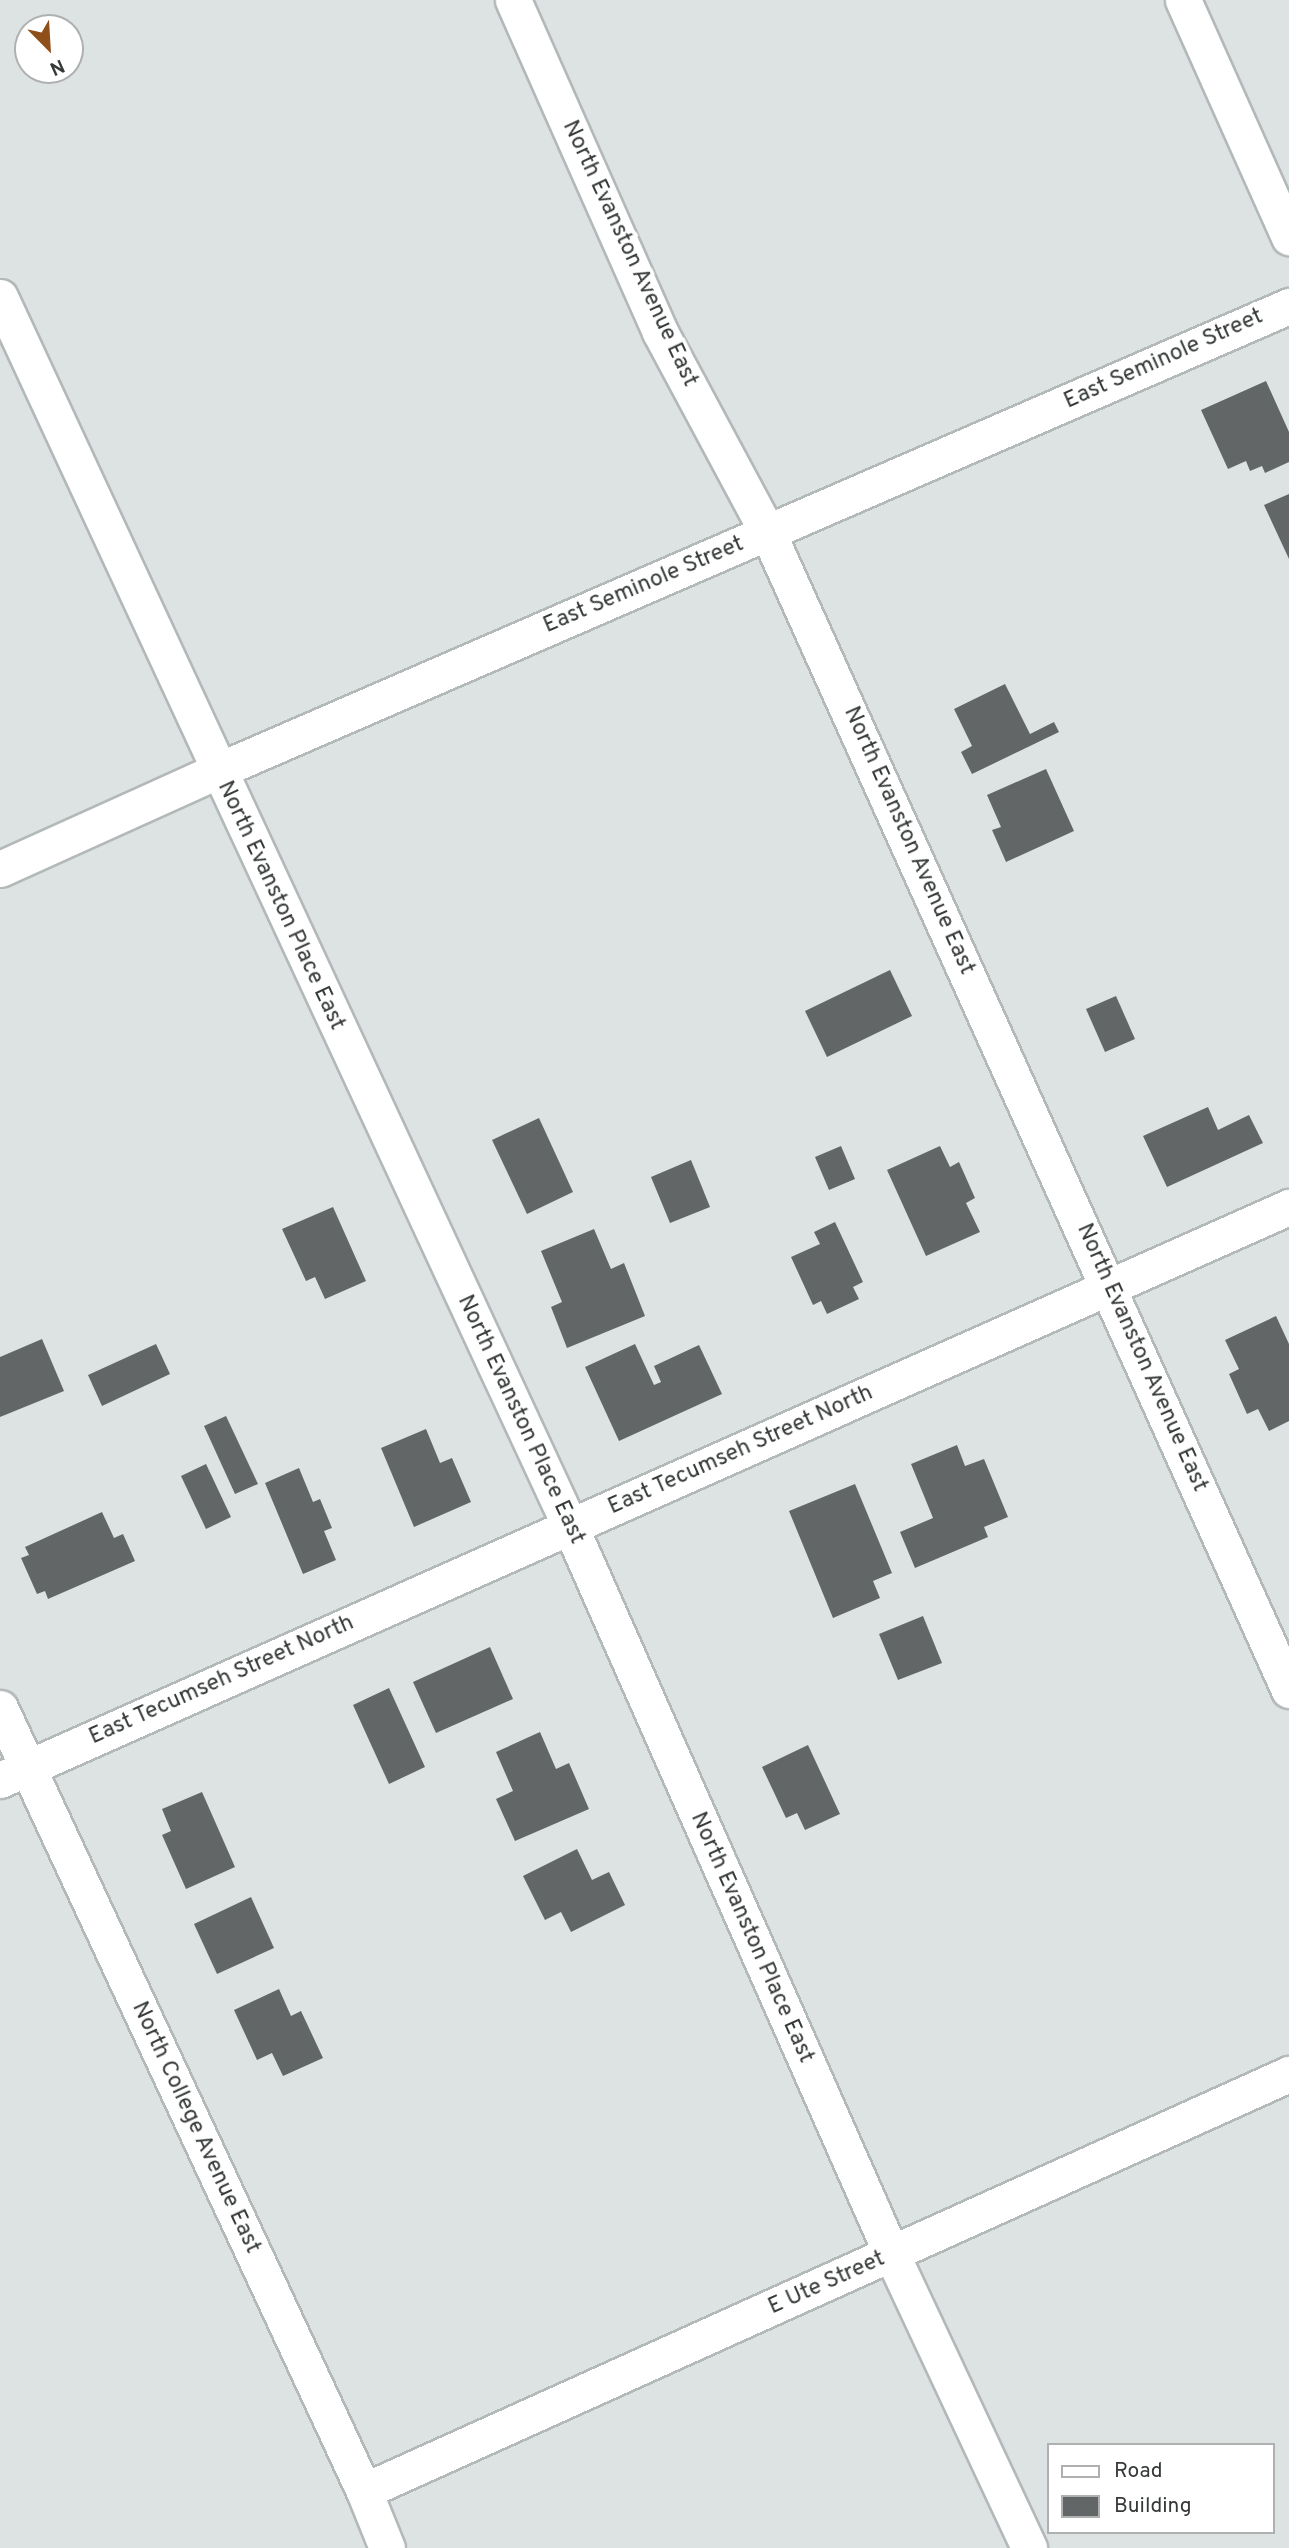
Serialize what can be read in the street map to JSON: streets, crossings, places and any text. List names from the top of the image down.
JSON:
{
  "streets": {
    "street": [
      "North Evanston Avenue East",
      "East Seminole Street",
      "North Evanston Place East",
      "East Tecumseh Street North",
      "North College Avenue East",
      "E Ute Street"
    ]
  },
  "crossings": [
    ["North Evanston Avenue East", "East Seminole Street"],
    ["North Evanston Avenue East", "East Tecumseh Street North"],
    ["East Seminole Street", "North Evanston Place East"],
    ["North Evanston Place East", "East Tecumseh Street North"],
    ["North Evanston Place East", "E Ute Street"],
    ["East Tecumseh Street North", "North College Avenue East"],
    ["North College Avenue East", "E Ute Street"]
  ],
  "legend": ["Road", "Building"],
  "north": "bottom right"
}
